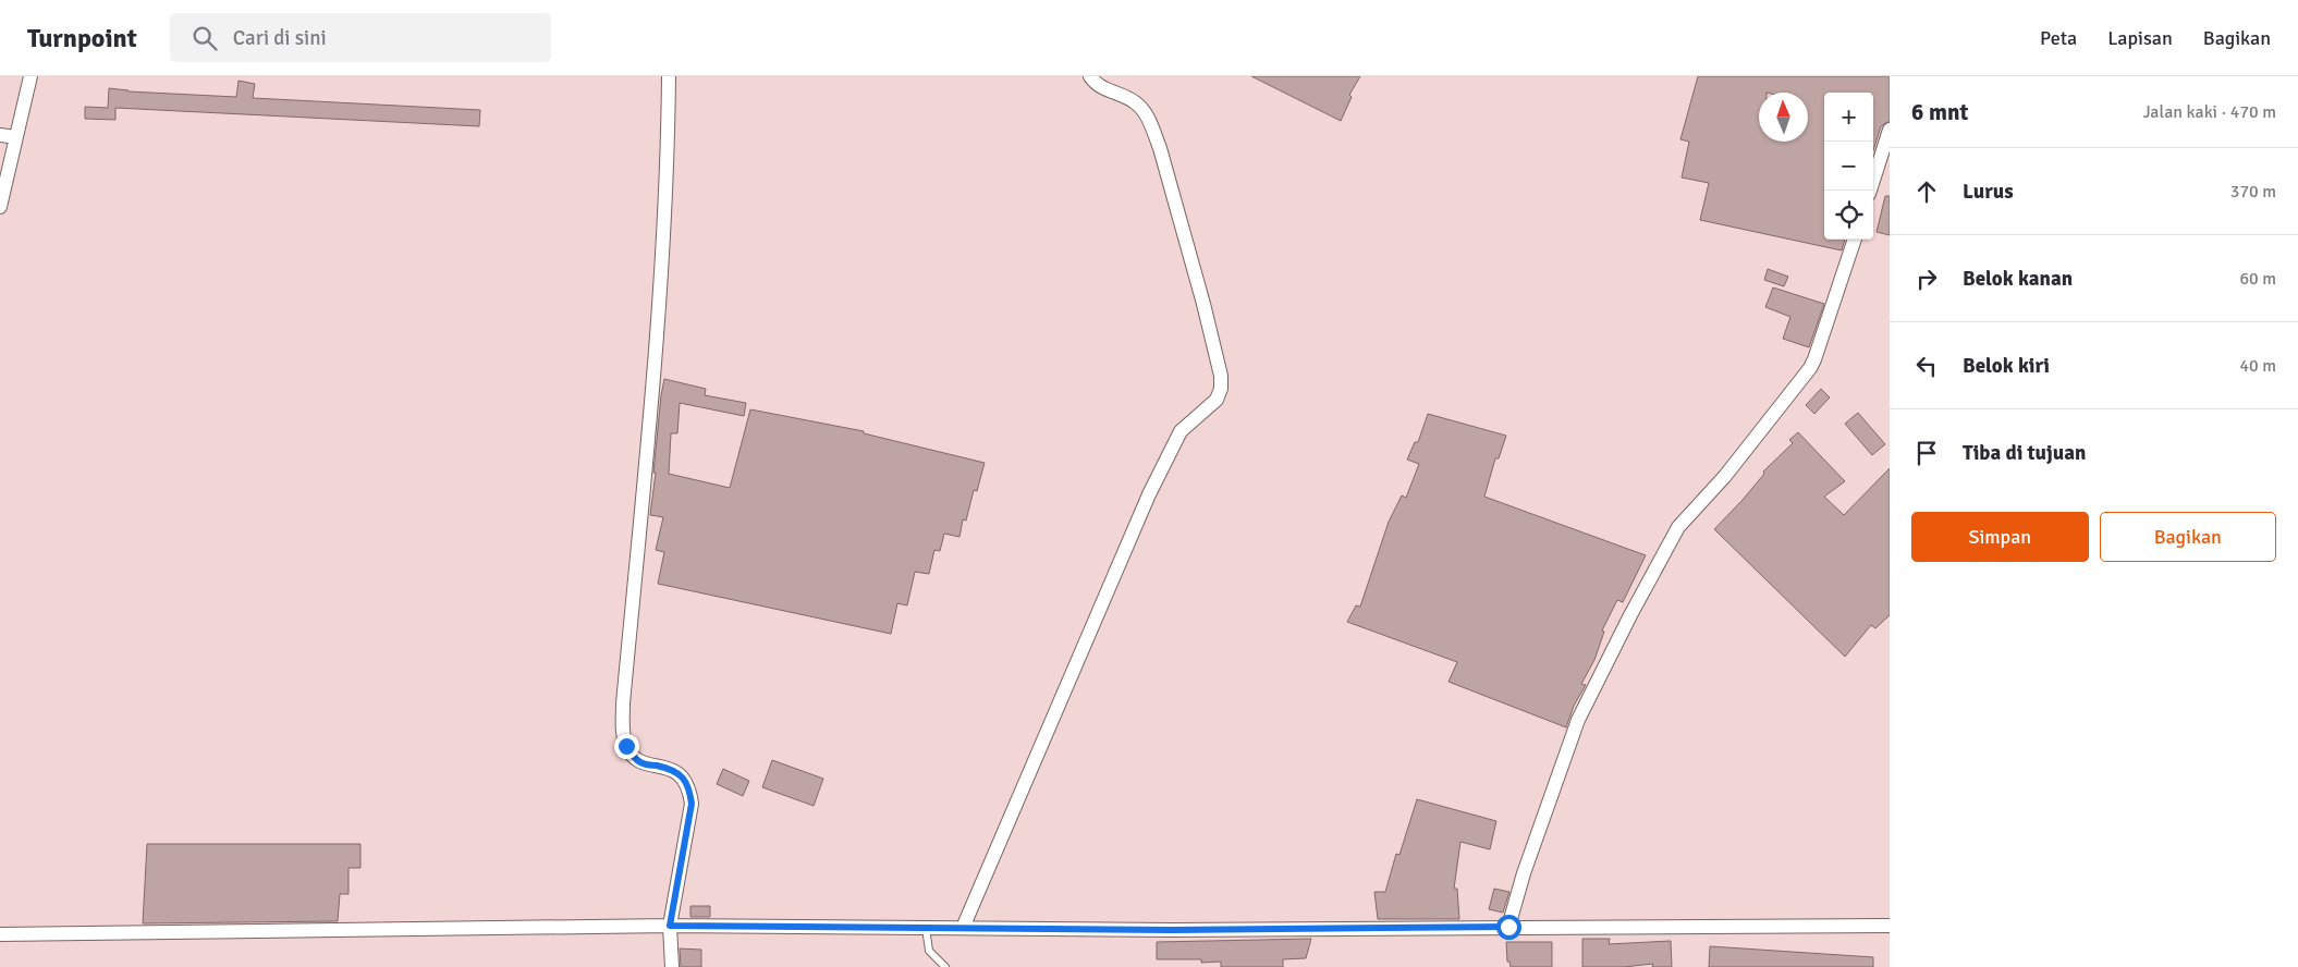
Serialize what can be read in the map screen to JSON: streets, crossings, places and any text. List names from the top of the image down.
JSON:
{
  "north": "top",
  "page": {
    "header": "Turnpoint",
    "search": "Cari di sini",
    "nav": ["Peta", "Lapisan", "Bagikan"],
    "heading": ["6 mnt", "Jalan kaki · 470 m"],
    "map_buttons": ["+", "−"],
    "list": [
      ["Lurus", "370 m"],
      ["Belok kanan", "60 m"],
      ["Belok kiri", "40 m"],
      "Tiba di tujuan"
    ],
    "buttons": ["Simpan", "Bagikan"]
  }
}
